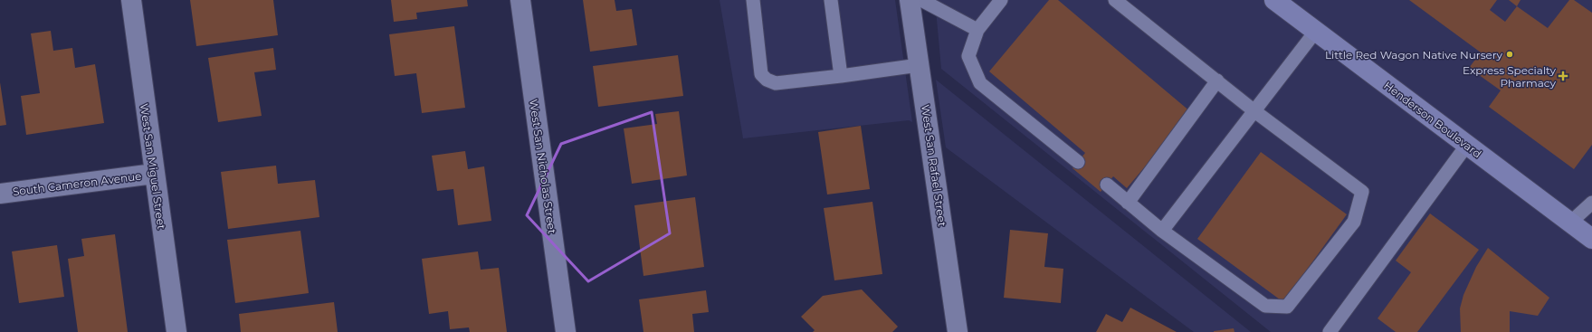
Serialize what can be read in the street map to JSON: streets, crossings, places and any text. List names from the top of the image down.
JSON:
{
  "streets": {
    "main road": ["Henderson Boulevard"],
    "street": [
      "West San Rafael Street",
      "West San Miguel Street",
      "West San Nicholas Street",
      "South Cameron Avenue"
    ]
  },
  "crossings": [
    ["West San Miguel Street", "South Cameron Avenue"]
  ],
  "places": {
    "other": ["Little Red Wagon Native Nursery"],
    "health": ["Express Specialty Pharmacy"]
  }
}
